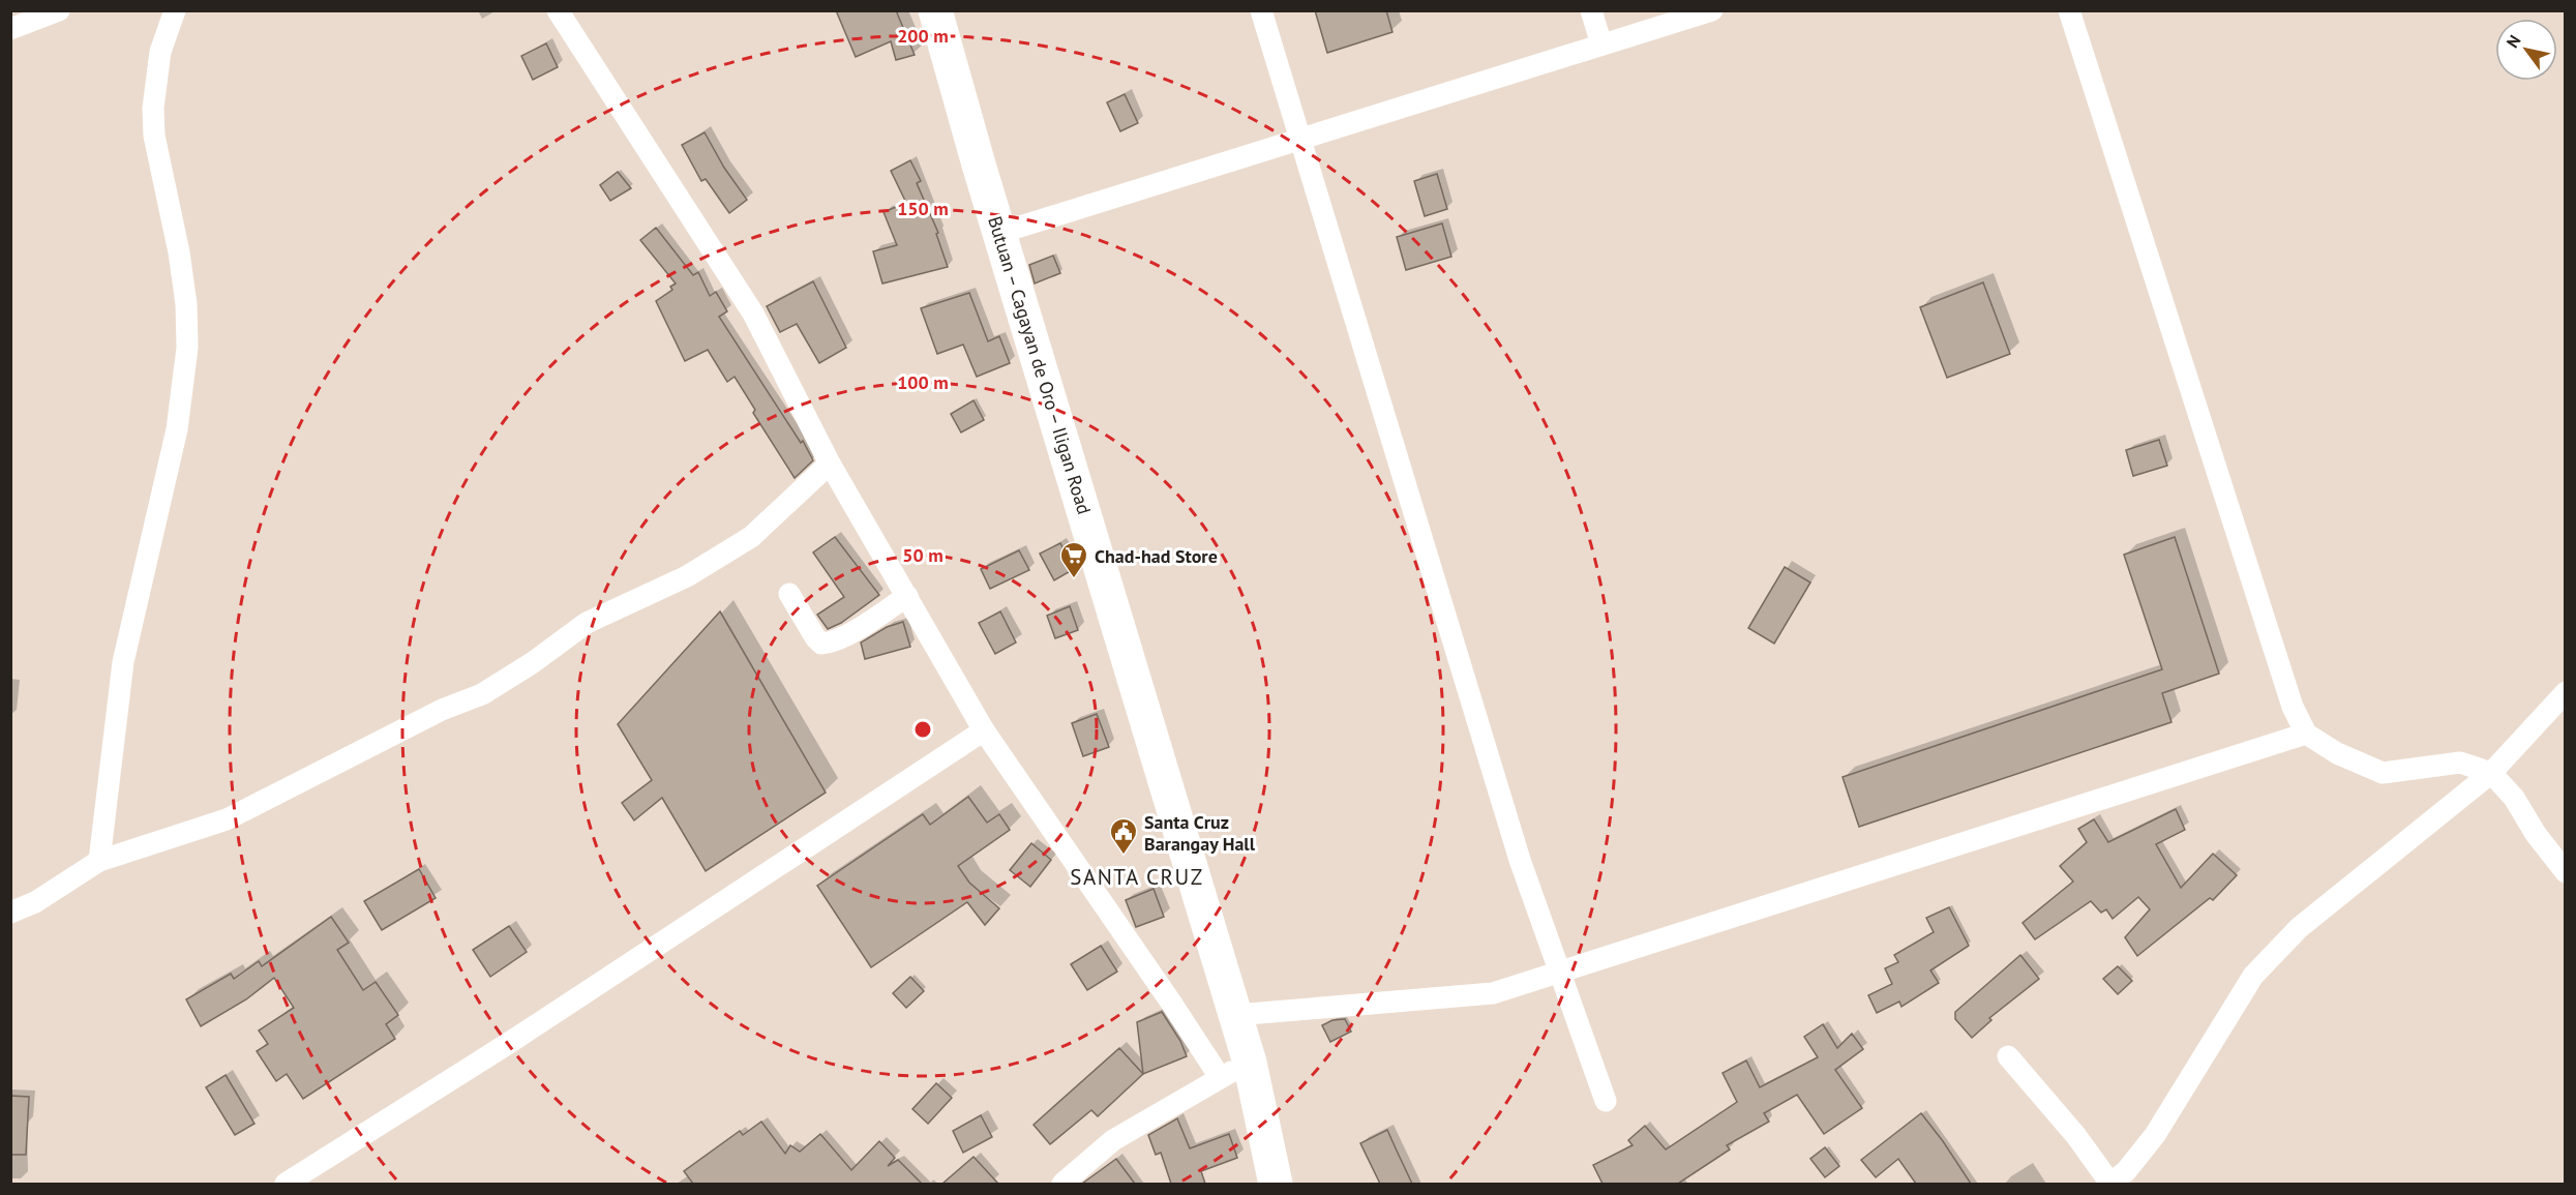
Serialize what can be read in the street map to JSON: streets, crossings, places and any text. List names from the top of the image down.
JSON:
{
  "streets": {
    "highway": ["Butuan – Cagayan de Oro – Iligan Road"]
  },
  "districts": ["SANTA CRUZ"],
  "places": {
    "supermarket": ["Chad-had Store"],
    "public building": ["Santa Cruz Barangay Hall"]
  },
  "north": "top left",
  "rings": [
    "200 m",
    "150 m",
    "100 m",
    "50 m"
  ]
}
